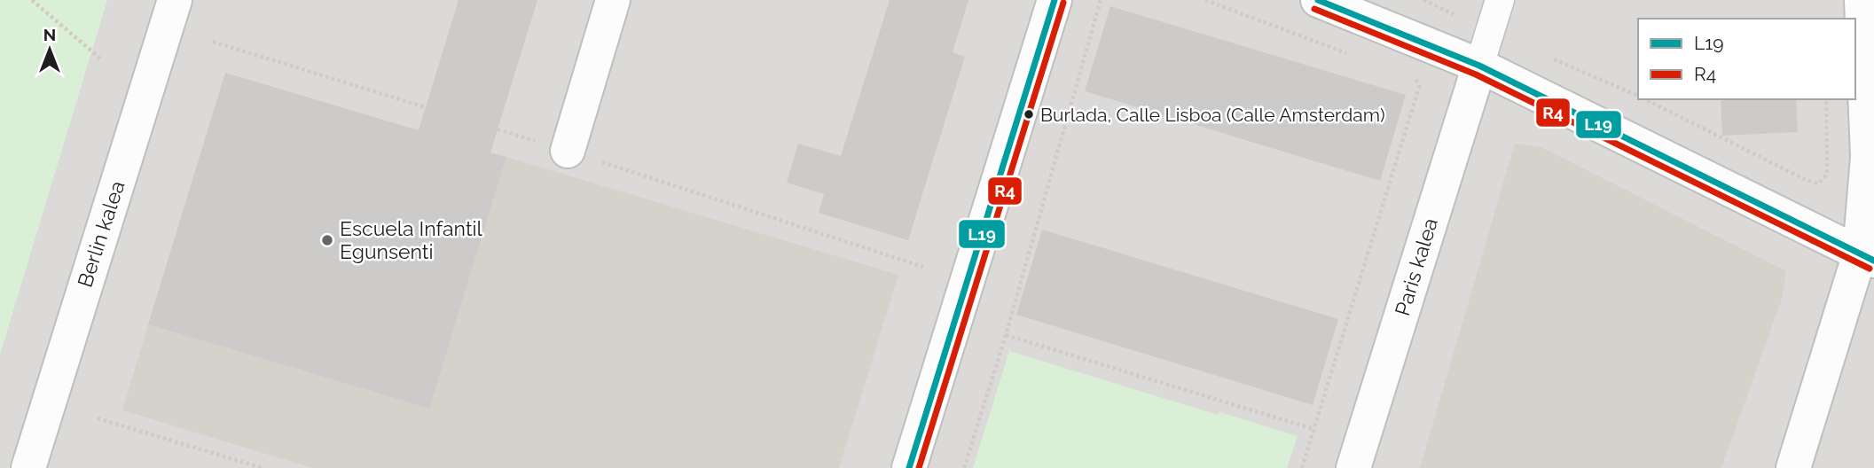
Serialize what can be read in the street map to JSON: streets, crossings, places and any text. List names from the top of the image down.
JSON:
{
  "streets": {
    "street": ["Berlin kalea", "Paris kalea"]
  },
  "places": ["Burlada, Calle Lisboa (Calle Amsterdam)", "Escuela Infantil Egunsenti"],
  "lines": ["transit line L19", "transit line R4"],
  "legend": ["L19", "R4"],
  "north": "top"
}
